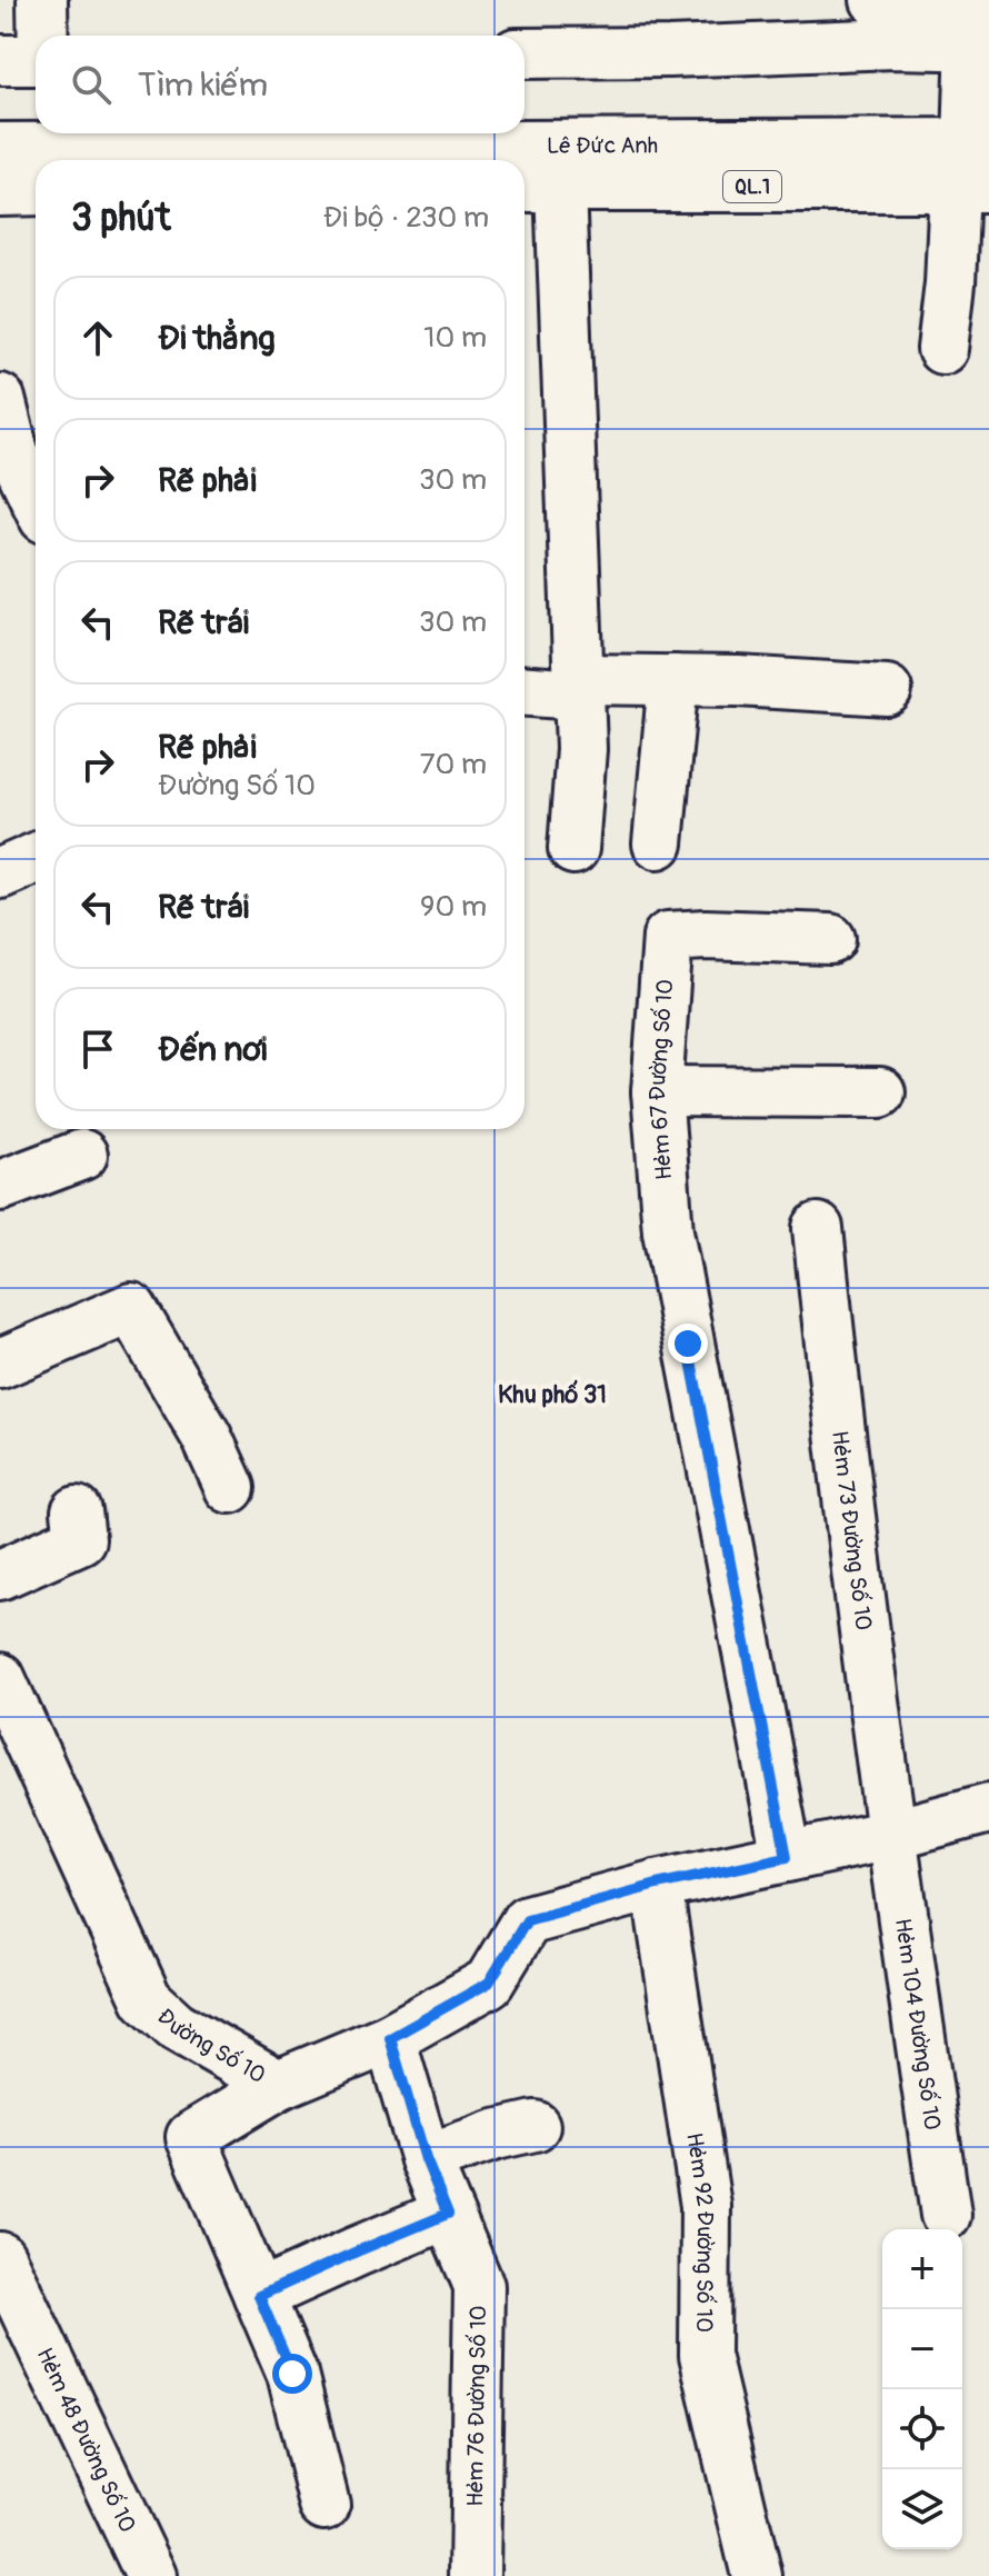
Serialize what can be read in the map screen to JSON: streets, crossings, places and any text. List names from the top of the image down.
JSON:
{
  "streets": {
    "main road": [
      "Lê Đức Anh",
      "QL.1",
      "Hẻm 67 Đường Số 10",
      "Hẻm 73 Đường Số 10",
      "Hẻm 104 Đường Số 10",
      "Đường Số 10",
      "Hẻm 92 Đường Số 10",
      "Hẻm 76 Đường Số 10",
      "Hẻm 48 Đường Số 10"
    ]
  },
  "crossings": [
    ["Hẻm 67 Đường Số 10", "Đường Số 10"],
    ["Hẻm 73 Đường Số 10", "Hẻm 104 Đường Số 10"],
    ["Hẻm 73 Đường Số 10", "Đường Số 10"],
    ["Hẻm 104 Đường Số 10", "Đường Số 10"],
    ["Đường Số 10", "Hẻm 92 Đường Số 10"],
    ["Đường Số 10", "Hẻm 76 Đường Số 10"]
  ],
  "districts": ["Khu phố 31"],
  "page": {
    "search": "Tìm kiếm",
    "heading": ["3 phút", "Đi bộ · 230 m"],
    "list": [
      ["Đi thẳng", "10 m"],
      ["Rẽ phải", "30 m"],
      ["Rẽ trái", "30 m"],
      ["Rẽ phải", "Đường Số 10", "70 m"],
      ["Rẽ trái", "90 m"],
      "Đến nơi"
    ],
    "map_buttons": ["+", "−"]
  }
}
